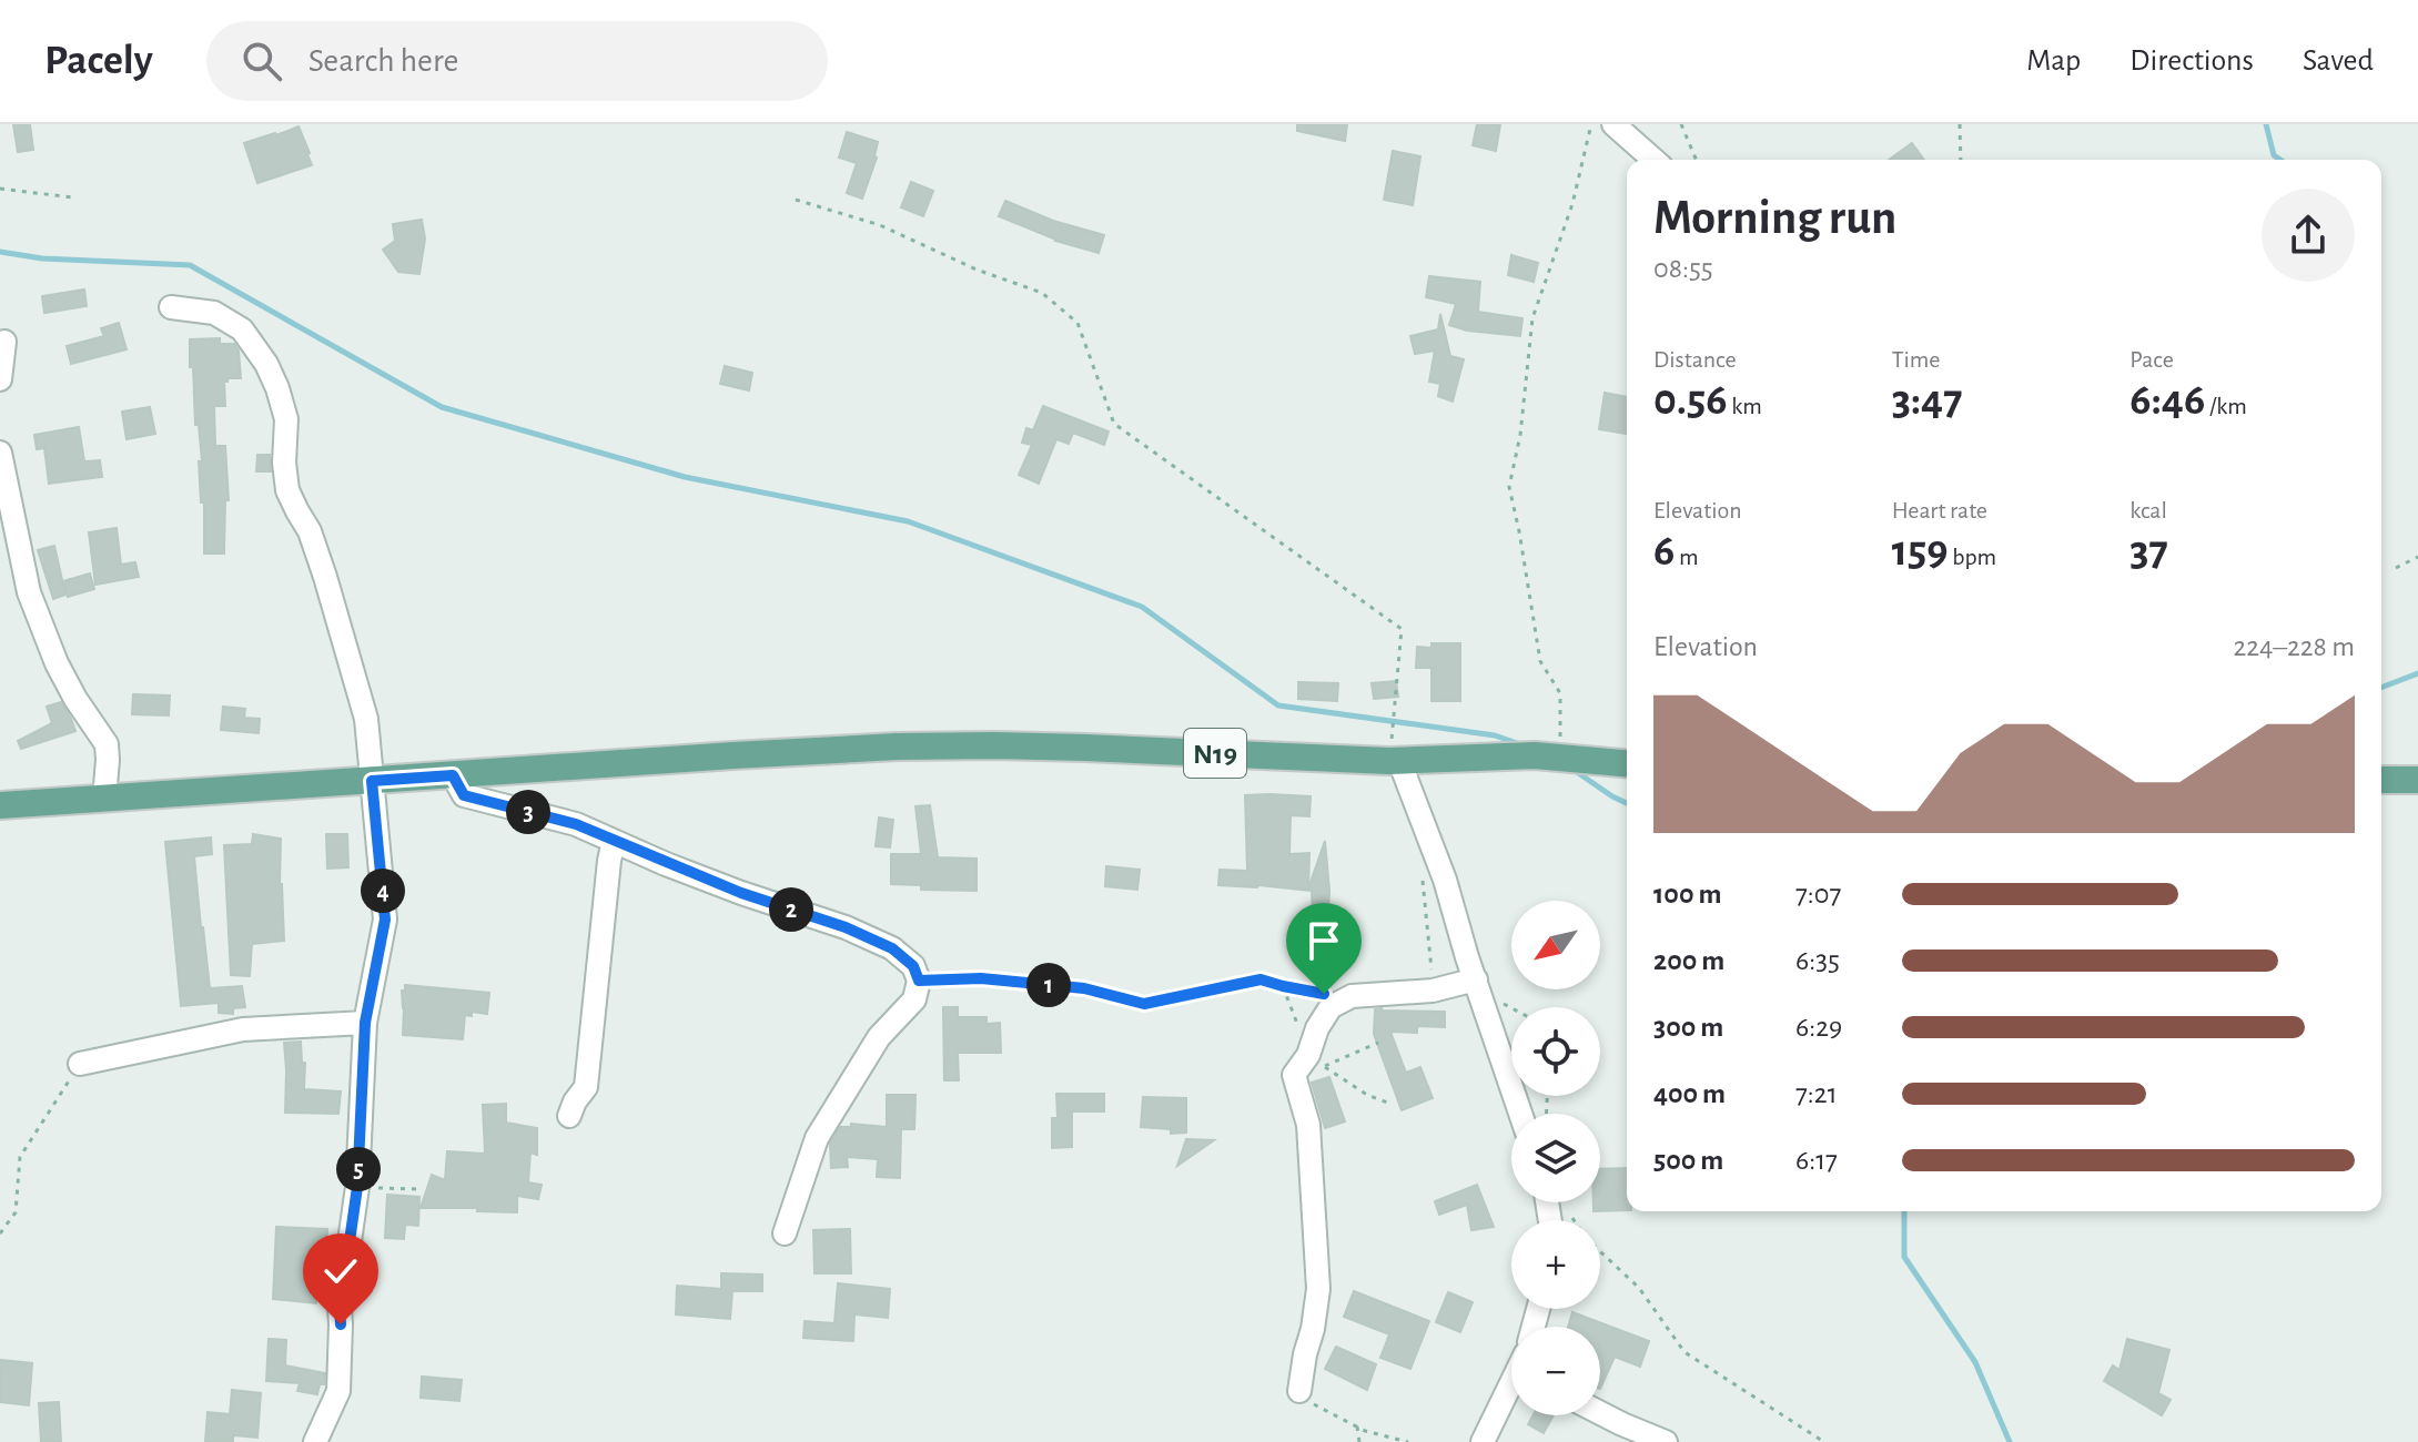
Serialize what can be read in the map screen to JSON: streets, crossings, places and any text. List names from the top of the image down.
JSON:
{
  "streets": {
    "main road": ["N19"]
  },
  "north": "bottom left",
  "page": {
    "header": "Pacely",
    "search": "Search here",
    "nav": ["Map", "Directions", "Saved"],
    "heading": ["Morning run", "08:55"],
    "stats": [
      ["Distance", "0.56 km"],
      ["Time", "3:47"],
      ["Pace", "6:46 /km"],
      ["Elevation", "6 m"],
      ["Heart rate", "159 bpm"],
      ["kcal", "37"]
    ],
    "chart": ["Elevation", "224–228 m"],
    "pins": [
      "3",
      "4",
      "2",
      "1",
      "5"
    ],
    "list": [
      {
        "name": "100 m",
        "note": "7:07"
      },
      {
        "name": "200 m",
        "note": "6:35"
      },
      {
        "name": "300 m",
        "note": "6:29"
      },
      {
        "name": "400 m",
        "note": "7:21"
      },
      {
        "name": "500 m",
        "note": "6:17"
      }
    ],
    "map_buttons": ["+", "−"]
  }
}
